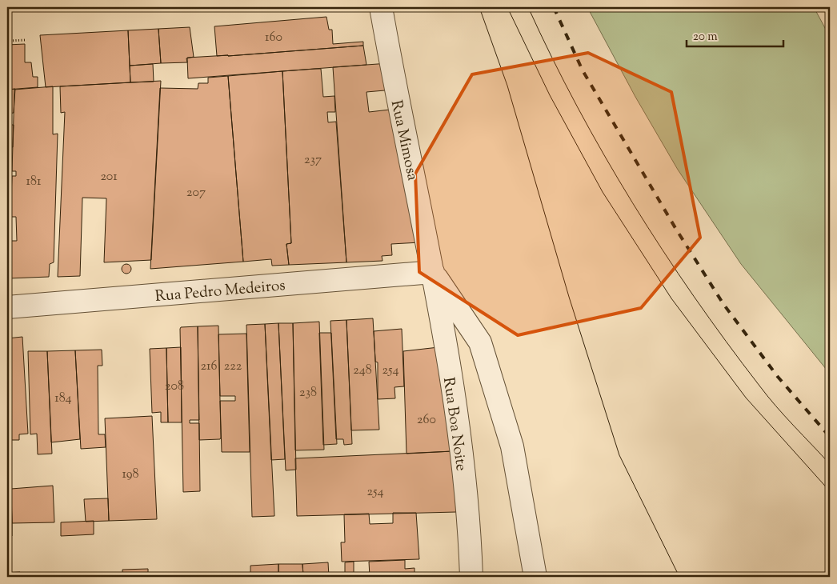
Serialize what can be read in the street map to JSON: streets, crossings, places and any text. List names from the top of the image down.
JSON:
{
  "streets": {
    "street": ["Rua Mimosa", "Rua Pedro Medeiros", "Rua Boa Noite"]
  },
  "crossings": [
    ["Rua Mimosa", "Rua Pedro Medeiros"],
    ["Rua Mimosa", "Rua Boa Noite"],
    ["Rua Pedro Medeiros", "Rua Boa Noite"]
  ],
  "house_numbers": [
    "160",
    "237",
    "201",
    "181",
    "207",
    "216",
    "222",
    "248",
    "254",
    "208",
    "238",
    "184",
    "260",
    "198",
    "254"
  ],
  "scale_bar": "20 m"
}
